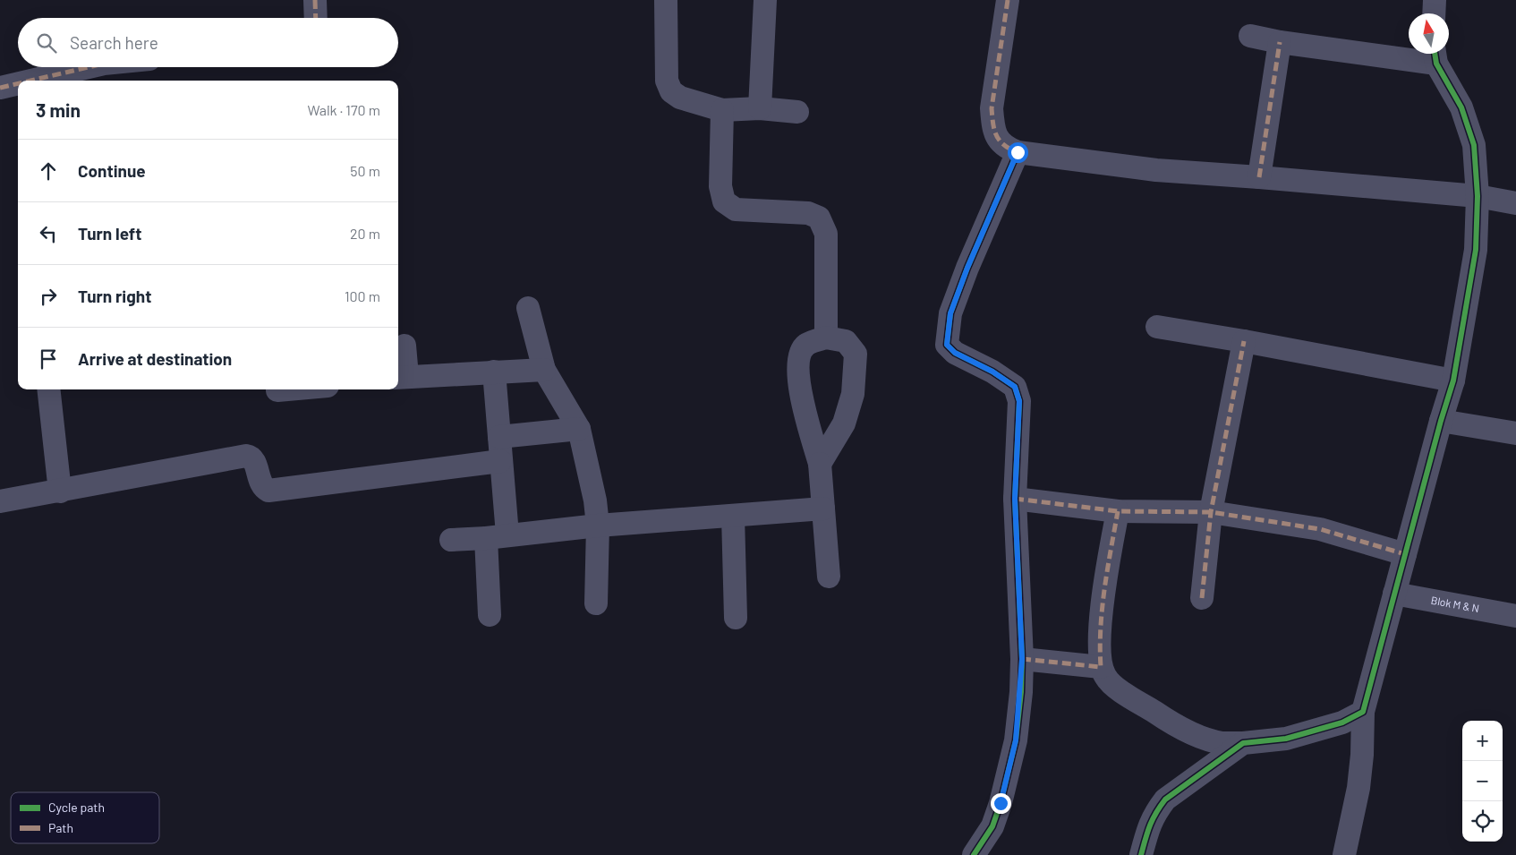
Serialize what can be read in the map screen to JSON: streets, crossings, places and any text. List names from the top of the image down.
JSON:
{
  "streets": {
    "street": ["Blok M & N"]
  },
  "legend": ["Cycle path", "Path"],
  "north": "top",
  "page": {
    "search": "Search here",
    "heading": ["3 min", "Walk · 170 m"],
    "list": [
      ["Continue", "50 m"],
      ["Turn left", "20 m"],
      ["Turn right", "100 m"],
      "Arrive at destination"
    ],
    "map_buttons": ["+", "−"]
  }
}
